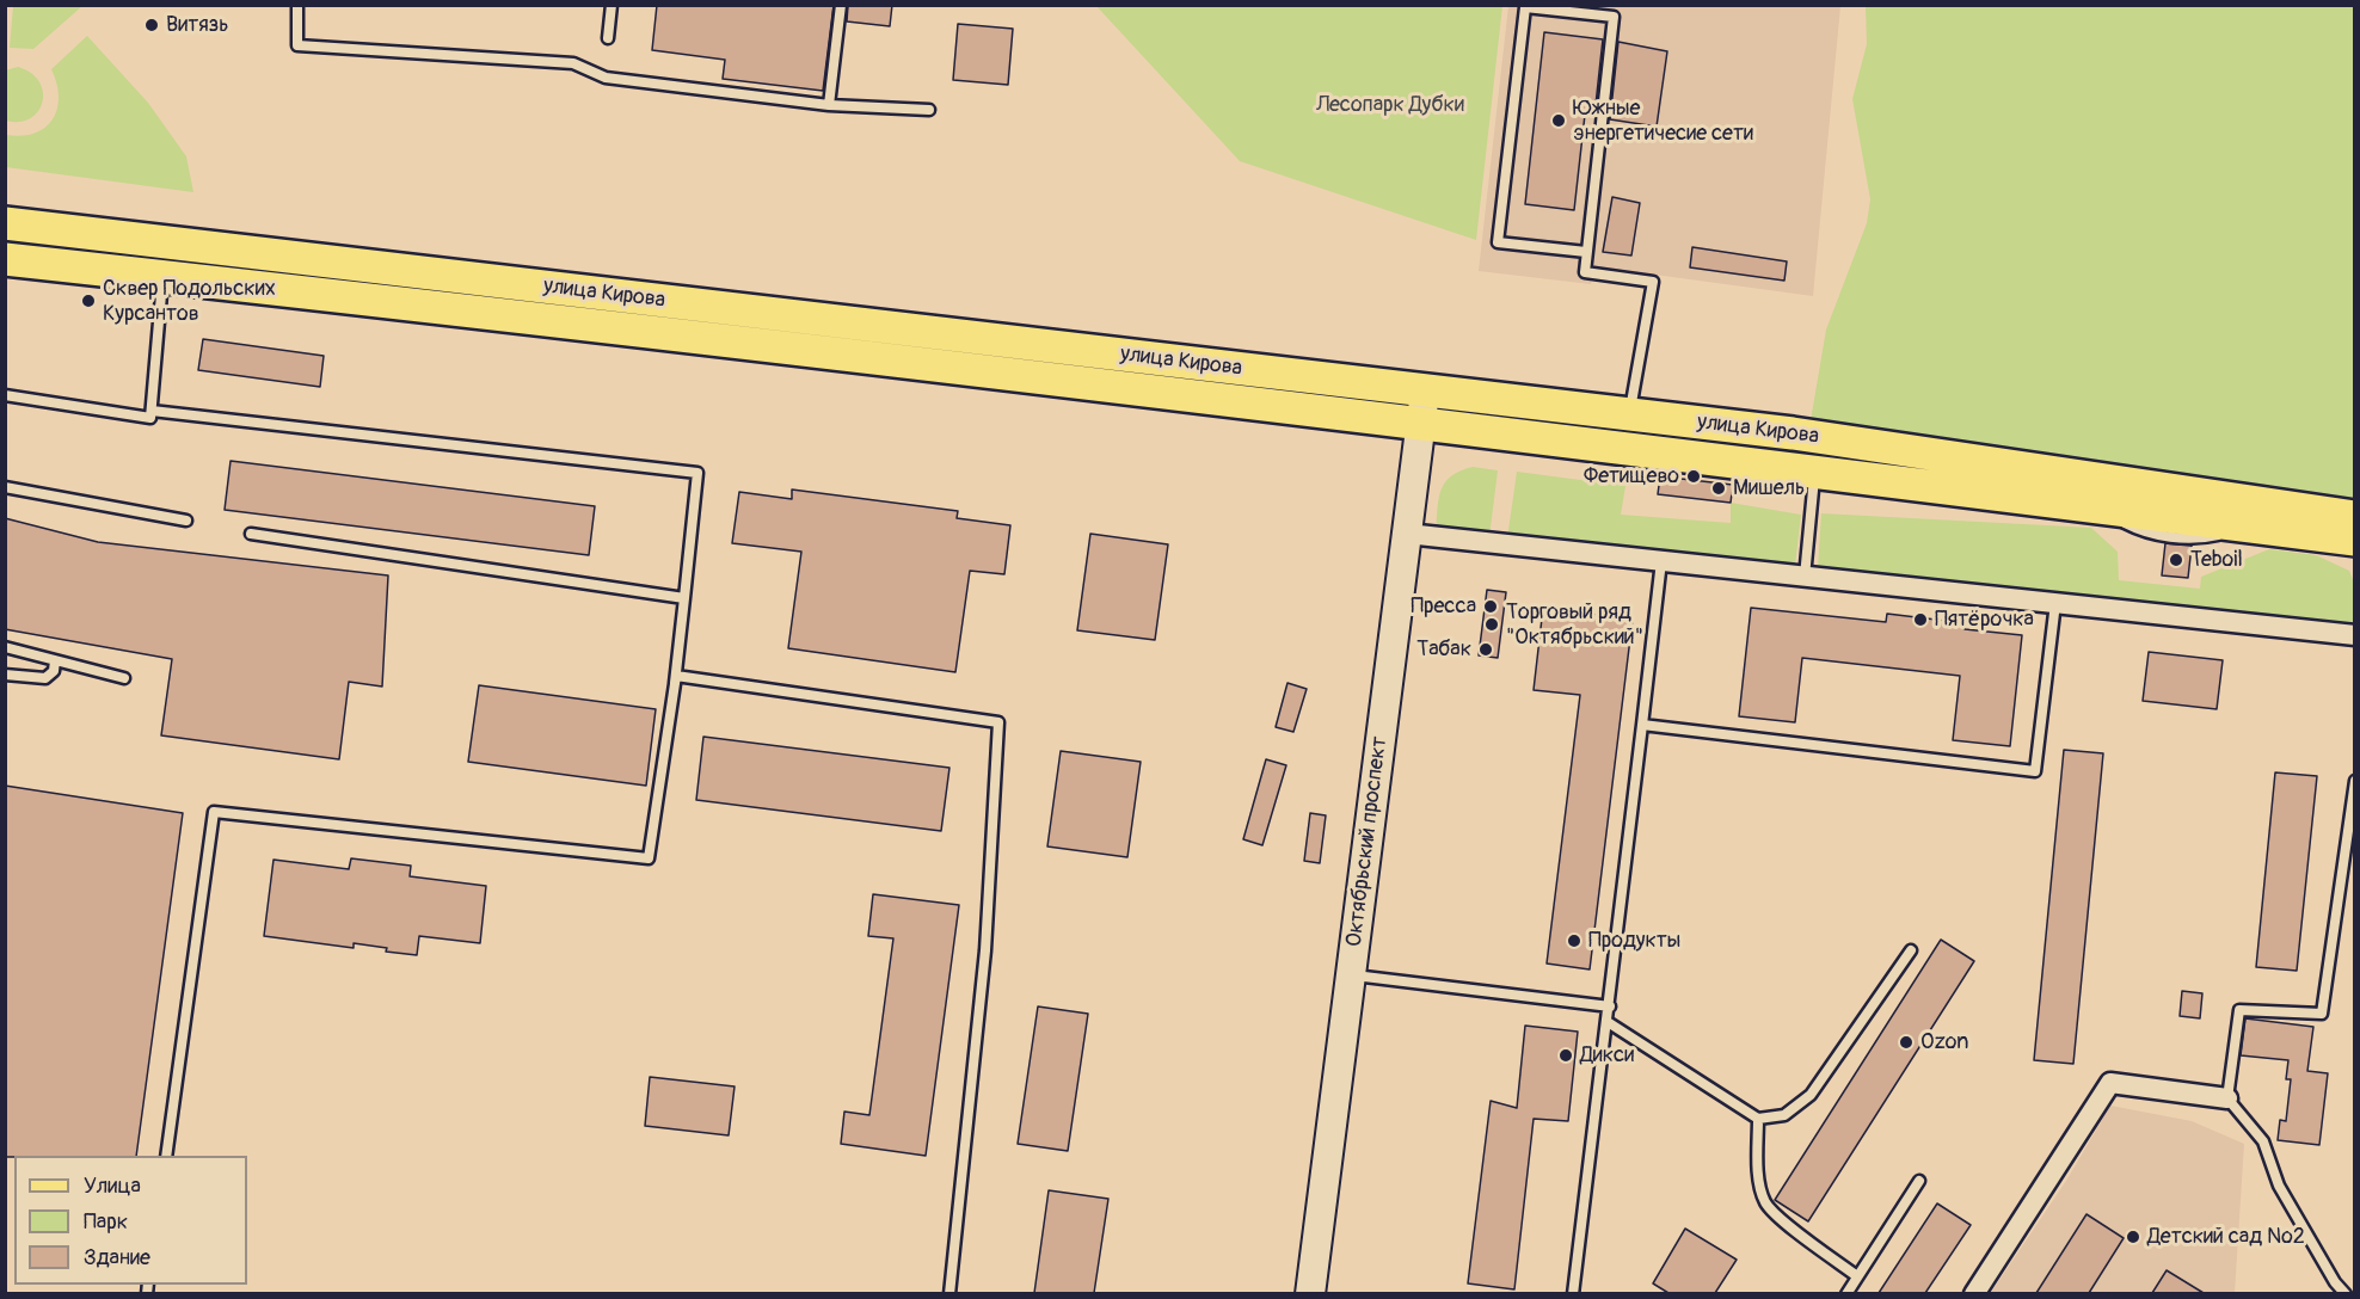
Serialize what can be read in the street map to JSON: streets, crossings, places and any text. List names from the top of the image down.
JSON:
{
  "streets": {
    "main road": ["улица Кирова", "Октябрьский проспект"]
  },
  "crossings": [
    ["улица Кирова", "Октябрьский проспект"]
  ],
  "parks": ["Лесопарк Дубки"],
  "places": [
    "Витязь",
    "Южные энергетичесие сети",
    "Сквер Подольских Курсантов",
    "Фетищево",
    "Мишель",
    "Teboil",
    "Пресса",
    "Пятёрочка",
    "Торговый ряд \"Октябрьский\"",
    "Табак",
    "Продукты",
    "Ozon",
    "Дикси",
    "Детский сад №2"
  ],
  "legend": ["Улица", "Парк", "Здание"]
}
